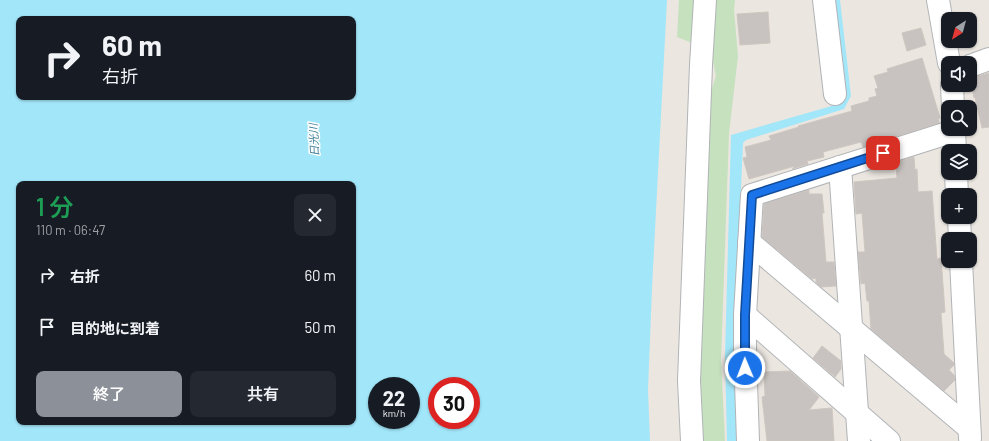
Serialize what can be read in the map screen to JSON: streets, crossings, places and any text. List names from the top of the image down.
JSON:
{
  "water": ["日光川"],
  "north": "bottom left",
  "page": {
    "map_buttons": ["+", "−"],
    "turn": ["60 m", "右折"],
    "heading": ["1 分", "110 m · 06:47"],
    "list": [
      {
        "name": "右折",
        "value": "60 m"
      },
      {
        "name": "目的地に到着",
        "value": "50 m"
      }
    ],
    "buttons": ["終了", "共有"],
    "speed": "22 km/h",
    "limit": "30"
  }
}
